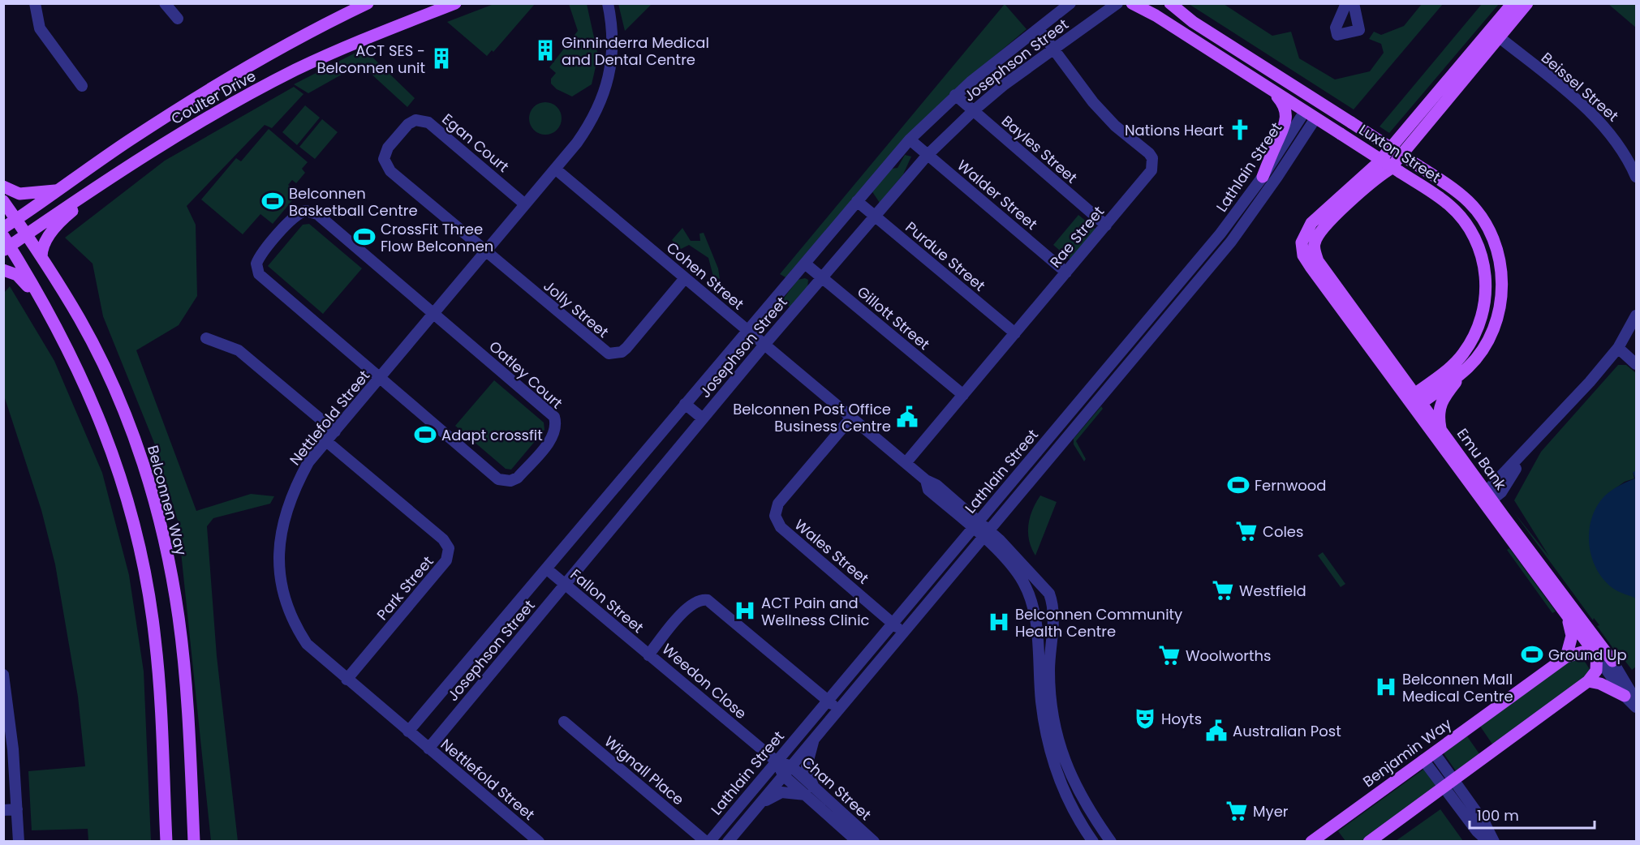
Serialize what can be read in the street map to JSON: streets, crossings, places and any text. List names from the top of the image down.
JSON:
{
  "streets": {
    "main road": [
      "Coulter Drive",
      "Luxton Street",
      "Emu Bank",
      "Belconnen Way",
      "Benjamin Way"
    ],
    "street": [
      "Josephson Street",
      "Beissel Street",
      "Egan Court",
      "Bayles Street",
      "Lathlain Street",
      "Walder Street",
      "Rae Street",
      "Purdue Street",
      "Cohen Street",
      "Jolly Street",
      "Gillott Street",
      "Oatley Court",
      "Nettlefold Street",
      "Wales Street",
      "Park Street",
      "Fallon Street",
      "Weedon Close",
      "Wignall Place",
      "Chan Street"
    ]
  },
  "crossings": [
    ["Josephson Street", "Bayles Street"],
    ["Josephson Street", "Walder Street"],
    ["Josephson Street", "Rae Street"],
    ["Josephson Street", "Purdue Street"],
    ["Josephson Street", "Cohen Street"],
    ["Josephson Street", "Gillott Street"],
    ["Josephson Street", "Nettlefold Street"],
    ["Josephson Street", "Fallon Street"],
    ["Beissel Street", "Emu Bank"],
    ["Coulter Drive", "Belconnen Way"],
    ["Egan Court", "Jolly Street"],
    ["Egan Court", "Nettlefold Street"],
    ["Bayles Street", "Rae Street"],
    ["Luxton Street", "Lathlain Street"],
    ["Luxton Street", "Emu Bank"],
    ["Lathlain Street", "Cohen Street"],
    ["Lathlain Street", "Wales Street"],
    ["Lathlain Street", "Weedon Close"],
    ["Lathlain Street", "Wignall Place"],
    ["Lathlain Street", "Chan Street"],
    ["Walder Street", "Rae Street"],
    ["Rae Street", "Purdue Street"],
    ["Rae Street", "Cohen Street"],
    ["Rae Street", "Gillott Street"],
    ["Cohen Street", "Jolly Street"],
    ["Cohen Street", "Nettlefold Street"],
    ["Cohen Street", "Wales Street"],
    ["Jolly Street", "Nettlefold Street"],
    ["Oatley Court", "Nettlefold Street"],
    ["Nettlefold Street", "Park Street"],
    ["Emu Bank", "Benjamin Way"],
    ["Fallon Street", "Weedon Close"],
    ["Weedon Close", "Chan Street"]
  ],
  "places": {
    "building": ["Ginninderra Medical and Dental Centre", "ACT SES - Belconnen unit"],
    "church": ["Nations Heart"],
    "sports": [
      "Belconnen Basketball Centre",
      "CrossFit Three Flow Belconnen",
      "Adapt crossfit",
      "Fernwood",
      "Ground Up"
    ],
    "public building": ["Belconnen Post Office Business Centre", "Australian Post"],
    "supermarket": [
      "Coles",
      "Westfield",
      "Woolworths",
      "Myer"
    ],
    "hospital": ["ACT Pain and Wellness Clinic", "Belconnen Community Health Centre", "Belconnen Mall Medical Centre"],
    "theatre": ["Hoyts"]
  },
  "scale_bar": "100 m"
}
